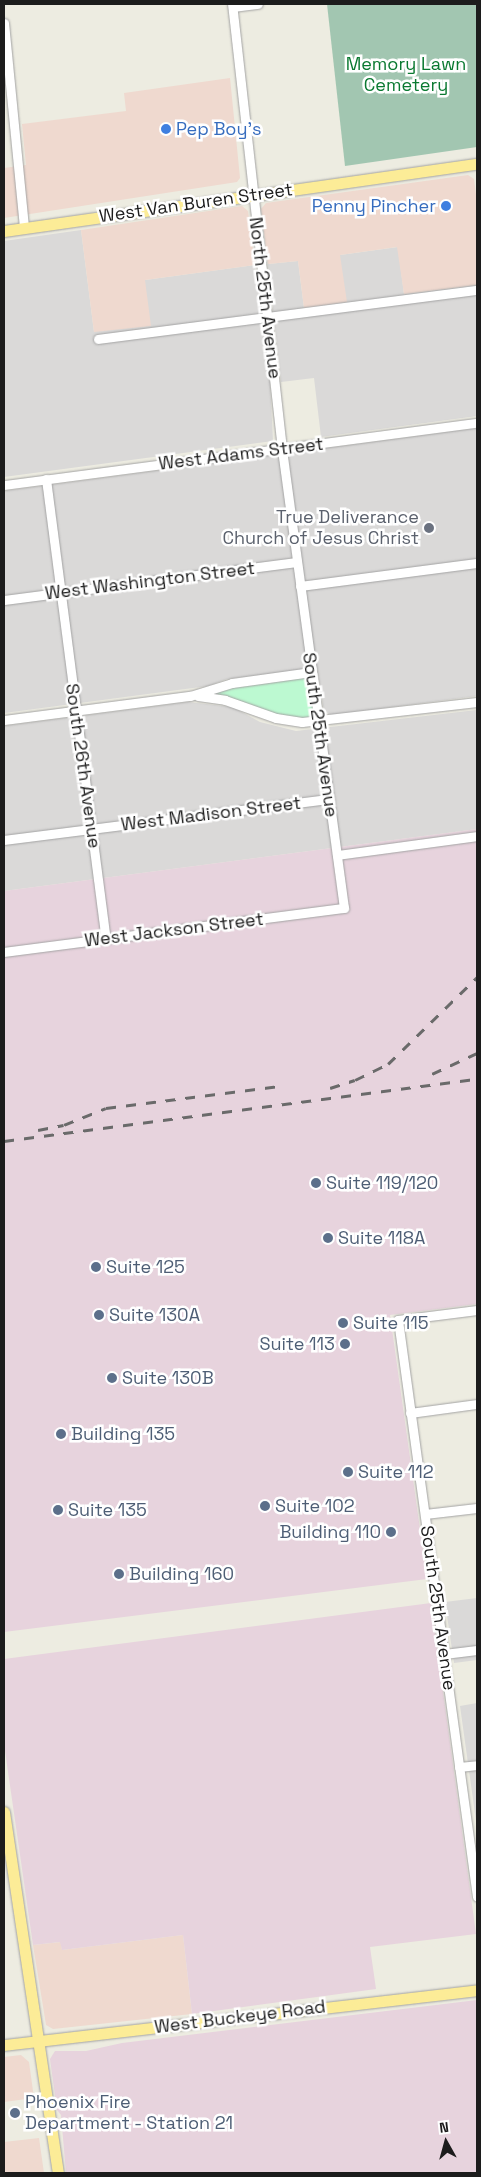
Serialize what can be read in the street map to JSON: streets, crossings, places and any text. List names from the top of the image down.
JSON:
{
  "streets": {
    "main road": ["West Van Buren Street", "West Buckeye Road"],
    "street": [
      "North 25th Avenue",
      "West Adams Street",
      "West Washington Street",
      "South 25th Avenue",
      "South 26th Avenue",
      "West Madison Street",
      "West Jackson Street"
    ]
  },
  "crossings": [
    ["West Van Buren Street", "North 25th Avenue"],
    ["North 25th Avenue", "West Adams Street"],
    ["North 25th Avenue", "West Washington Street"],
    ["North 25th Avenue", "South 25th Avenue"],
    ["West Adams Street", "South 26th Avenue"],
    ["West Washington Street", "South 25th Avenue"],
    ["West Washington Street", "South 26th Avenue"],
    ["South 25th Avenue", "West Madison Street"],
    ["South 25th Avenue", "West Jackson Street"],
    ["South 26th Avenue", "West Madison Street"],
    ["South 26th Avenue", "West Jackson Street"]
  ],
  "parks": ["Memory Lawn Cemetery"],
  "places": [
    "Pep Boy's",
    "Penny Pincher",
    "True Deliverance Church of Jesus Christ",
    "Suite 119/120",
    "Suite 118A",
    "Suite 125",
    "Suite 130A",
    "Suite 115",
    "Suite 113",
    "Suite 130B",
    "Building 135",
    "Suite 112",
    "Suite 102",
    "Suite 135",
    "Building 110",
    "Building 160",
    "Phoenix Fire Department - Station 21"
  ],
  "north": "top"
}
